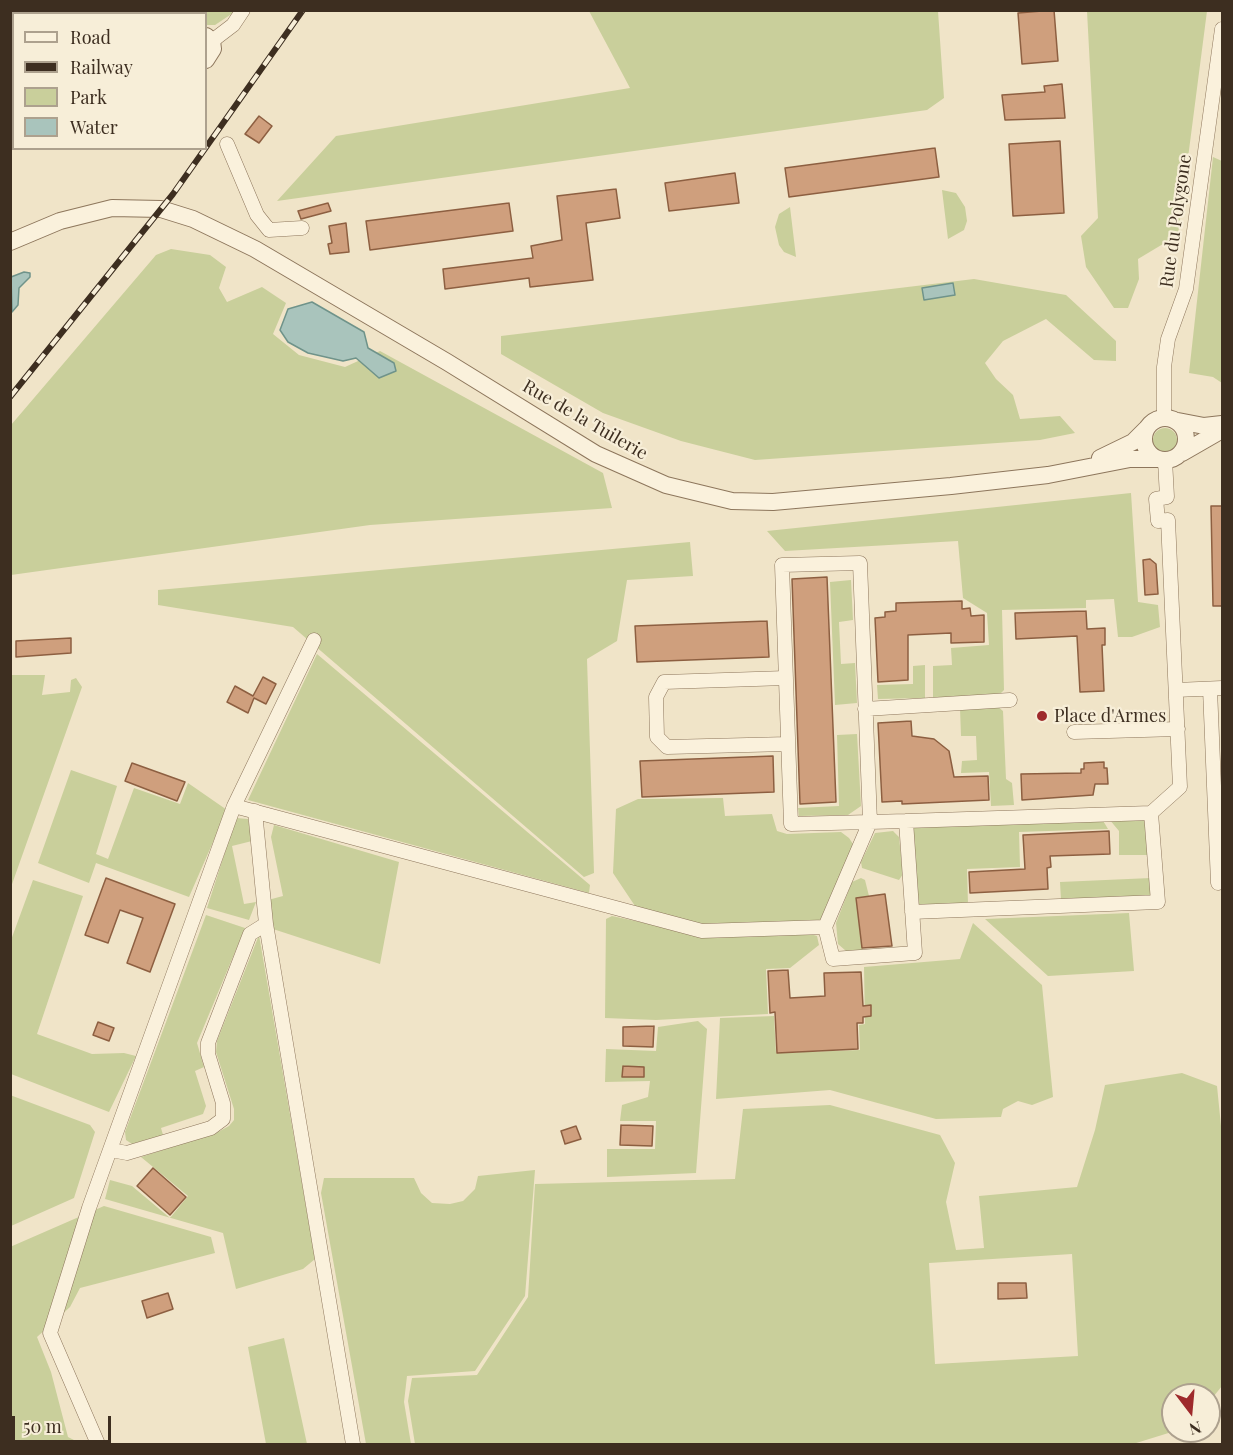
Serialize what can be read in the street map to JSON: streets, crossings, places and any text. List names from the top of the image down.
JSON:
{
  "streets": {
    "street": ["Rue du Polygone", "Rue de la Tuilerie"]
  },
  "crossings": [
    ["Rue du Polygone", "Rue de la Tuilerie"]
  ],
  "places": ["Place d'Armes"],
  "legend": [
    "Road",
    "Railway",
    "Park",
    "Water"
  ],
  "scale_bar": "50 m",
  "north": "bottom"
}
